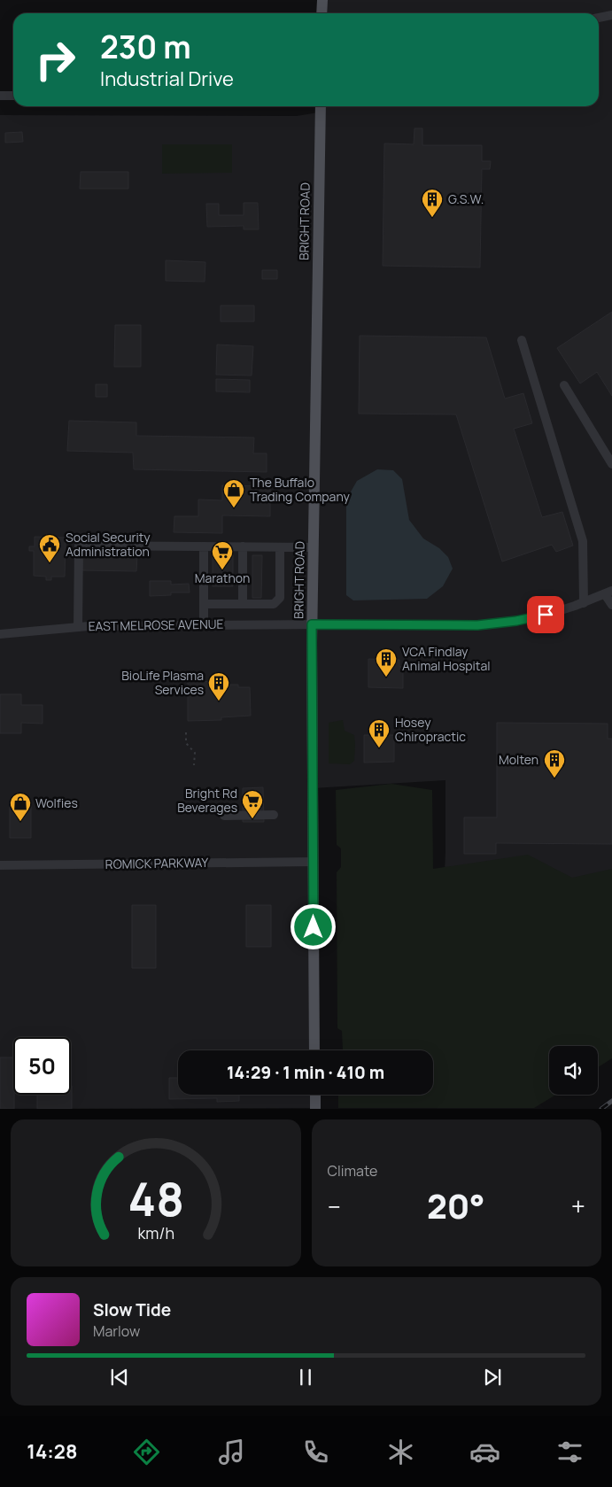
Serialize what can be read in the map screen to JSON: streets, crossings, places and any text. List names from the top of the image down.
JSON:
{
  "streets": {
    "main road": ["BRIGHT ROAD"],
    "street": ["EAST MELROSE AVENUE", "ROMICK PARKWAY"]
  },
  "crossings": [
    ["BRIGHT ROAD", "EAST MELROSE AVENUE"],
    ["BRIGHT ROAD", "ROMICK PARKWAY"]
  ],
  "places": {
    "building": [
      "G.S.W.",
      "VCA Findlay Animal Hospital",
      "BioLife Plasma Services",
      "Hosey Chiropractic",
      "Molten"
    ],
    "shop": ["The Buffalo Trading Company", "Wolfies"],
    "public building": ["Social Security Administration"],
    "supermarket": ["Marathon", "Bright Rd Beverages"]
  },
  "page": {
    "turn": ["230 m", "Industrial Drive"],
    "limit": "50",
    "trip": "14:29 · 1 min · 410 m",
    "tile": "Climate",
    "heat": ["−", "20°", "+"],
    "song": ["Slow Tide", "Marlow"],
    "tabs": "14:28",
    "gauge": ["48", "km/h"]
  }
}
